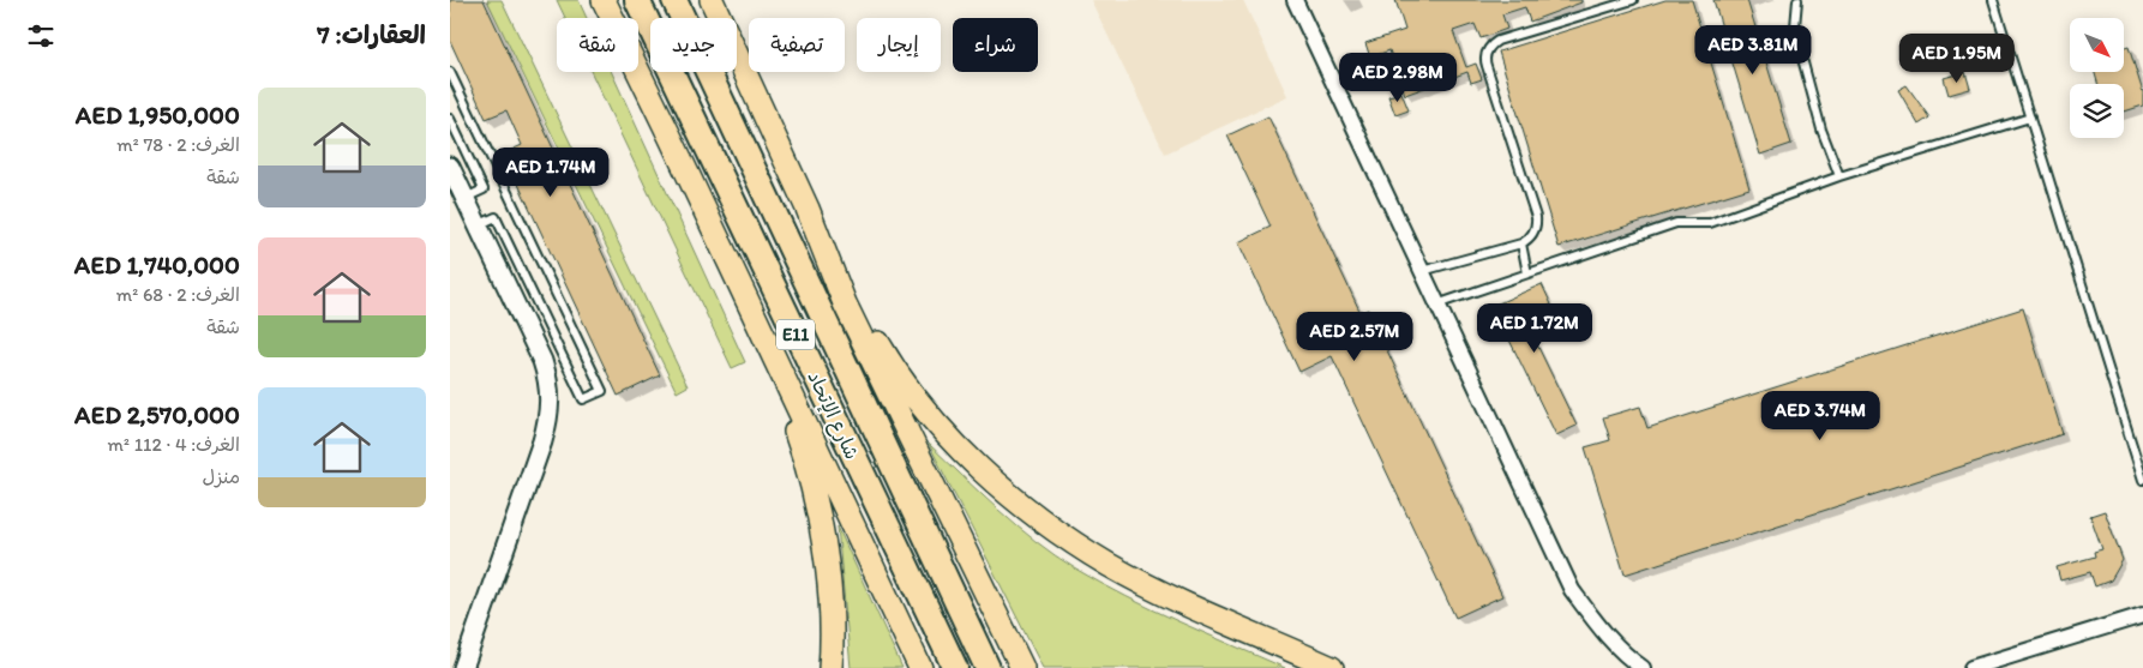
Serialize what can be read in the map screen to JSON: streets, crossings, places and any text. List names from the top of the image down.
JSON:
{
  "streets": {
    "highway": ["E11", "شارع الإتحاد"]
  },
  "north": "bottom right",
  "page": {
    "heading": "العقارات: 7",
    "chip": [
      "شراء",
      "إيجار",
      "تصفية",
      "جديد",
      "شقة"
    ],
    "price": [
      "AED 3.81M",
      "AED 1.95M",
      "AED 2.98M",
      "AED 1.74M",
      "AED 1.72M",
      "AED 2.57M",
      "AED 3.74M"
    ],
    "list": [
      {
        "name": "AED 1,950,000",
        "note": "الغرف: 2 · 78 m² · شقة"
      },
      {
        "name": "AED 1,740,000",
        "note": "الغرف: 2 · 68 m² · شقة"
      },
      {
        "name": "AED 2,570,000",
        "note": "الغرف: 4 · 112 m² · منزل"
      }
    ]
  }
}
